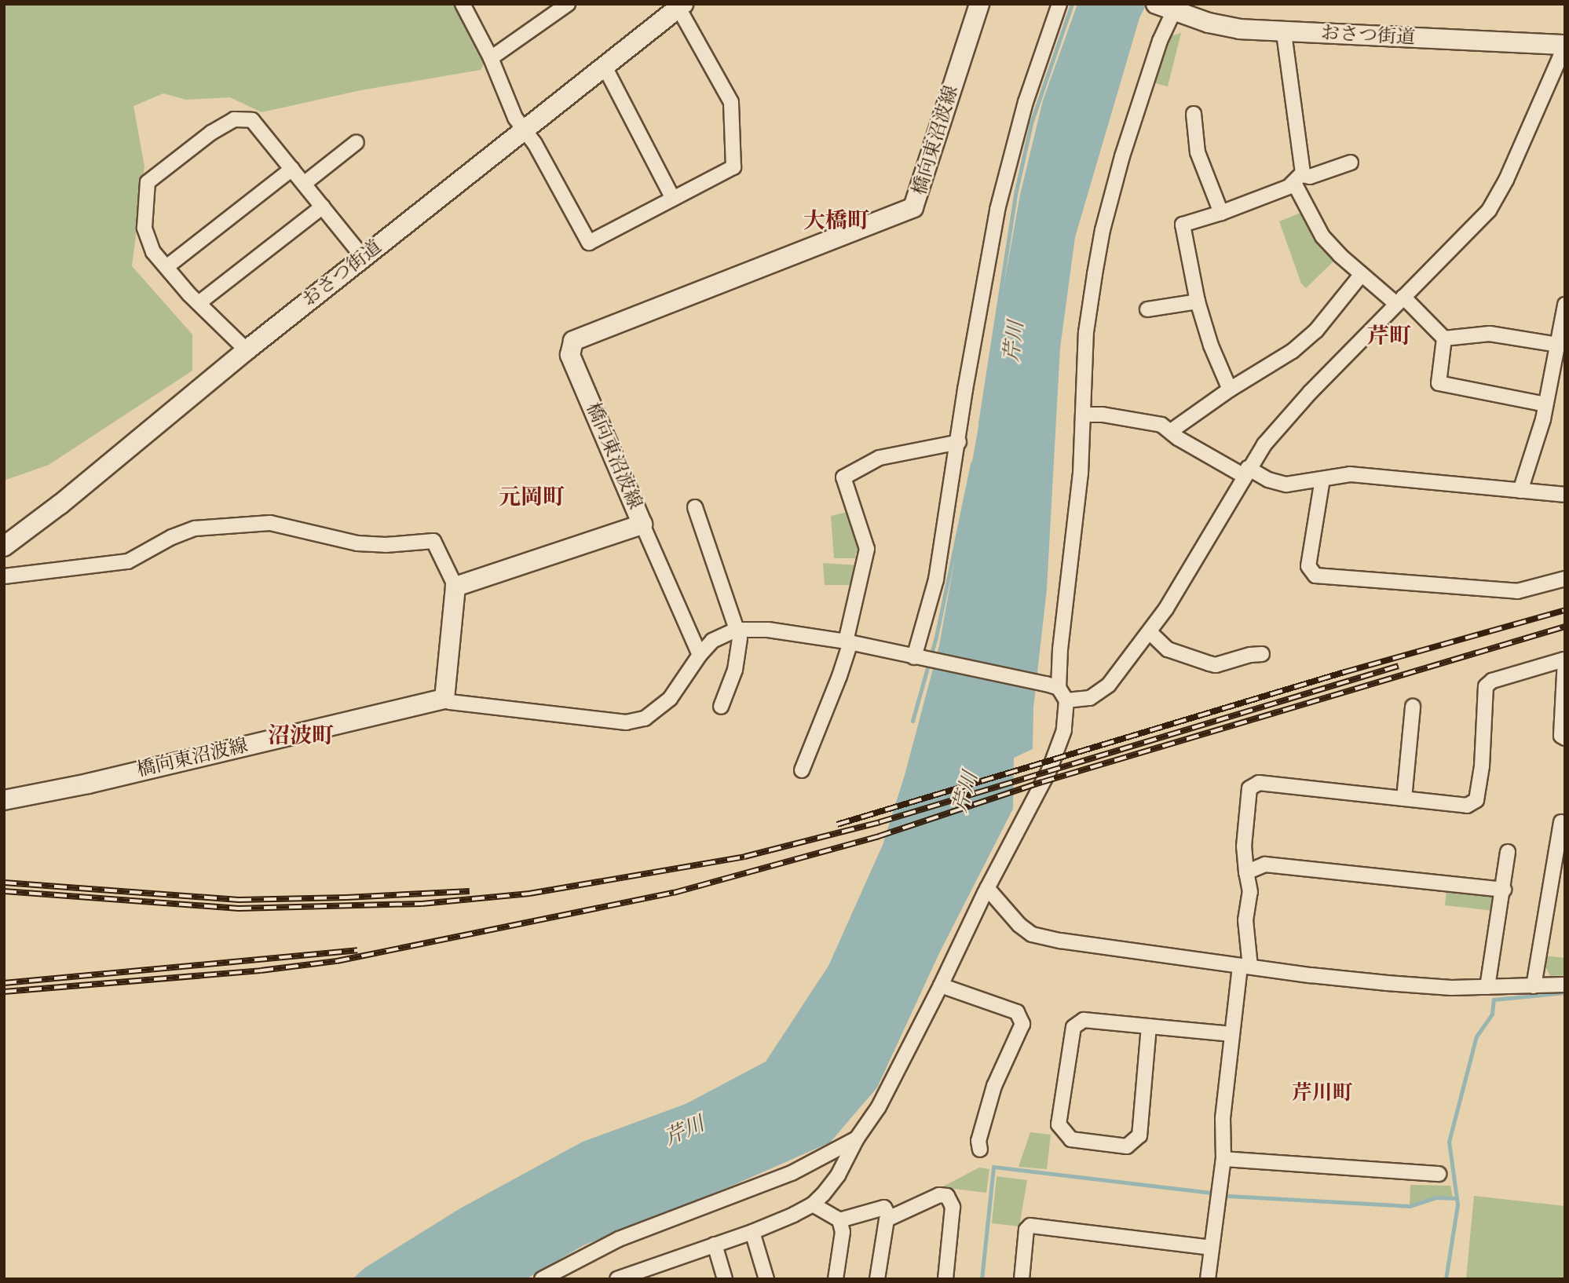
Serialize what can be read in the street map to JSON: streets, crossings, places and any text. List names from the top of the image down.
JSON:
{
  "streets": {
    "main road": ["おさつ街道", "橋向東沼波線"]
  },
  "districts": [
    "大橋町",
    "芹町",
    "元岡町",
    "沼波町",
    "芹川町"
  ],
  "water": ["芹川"]
}
